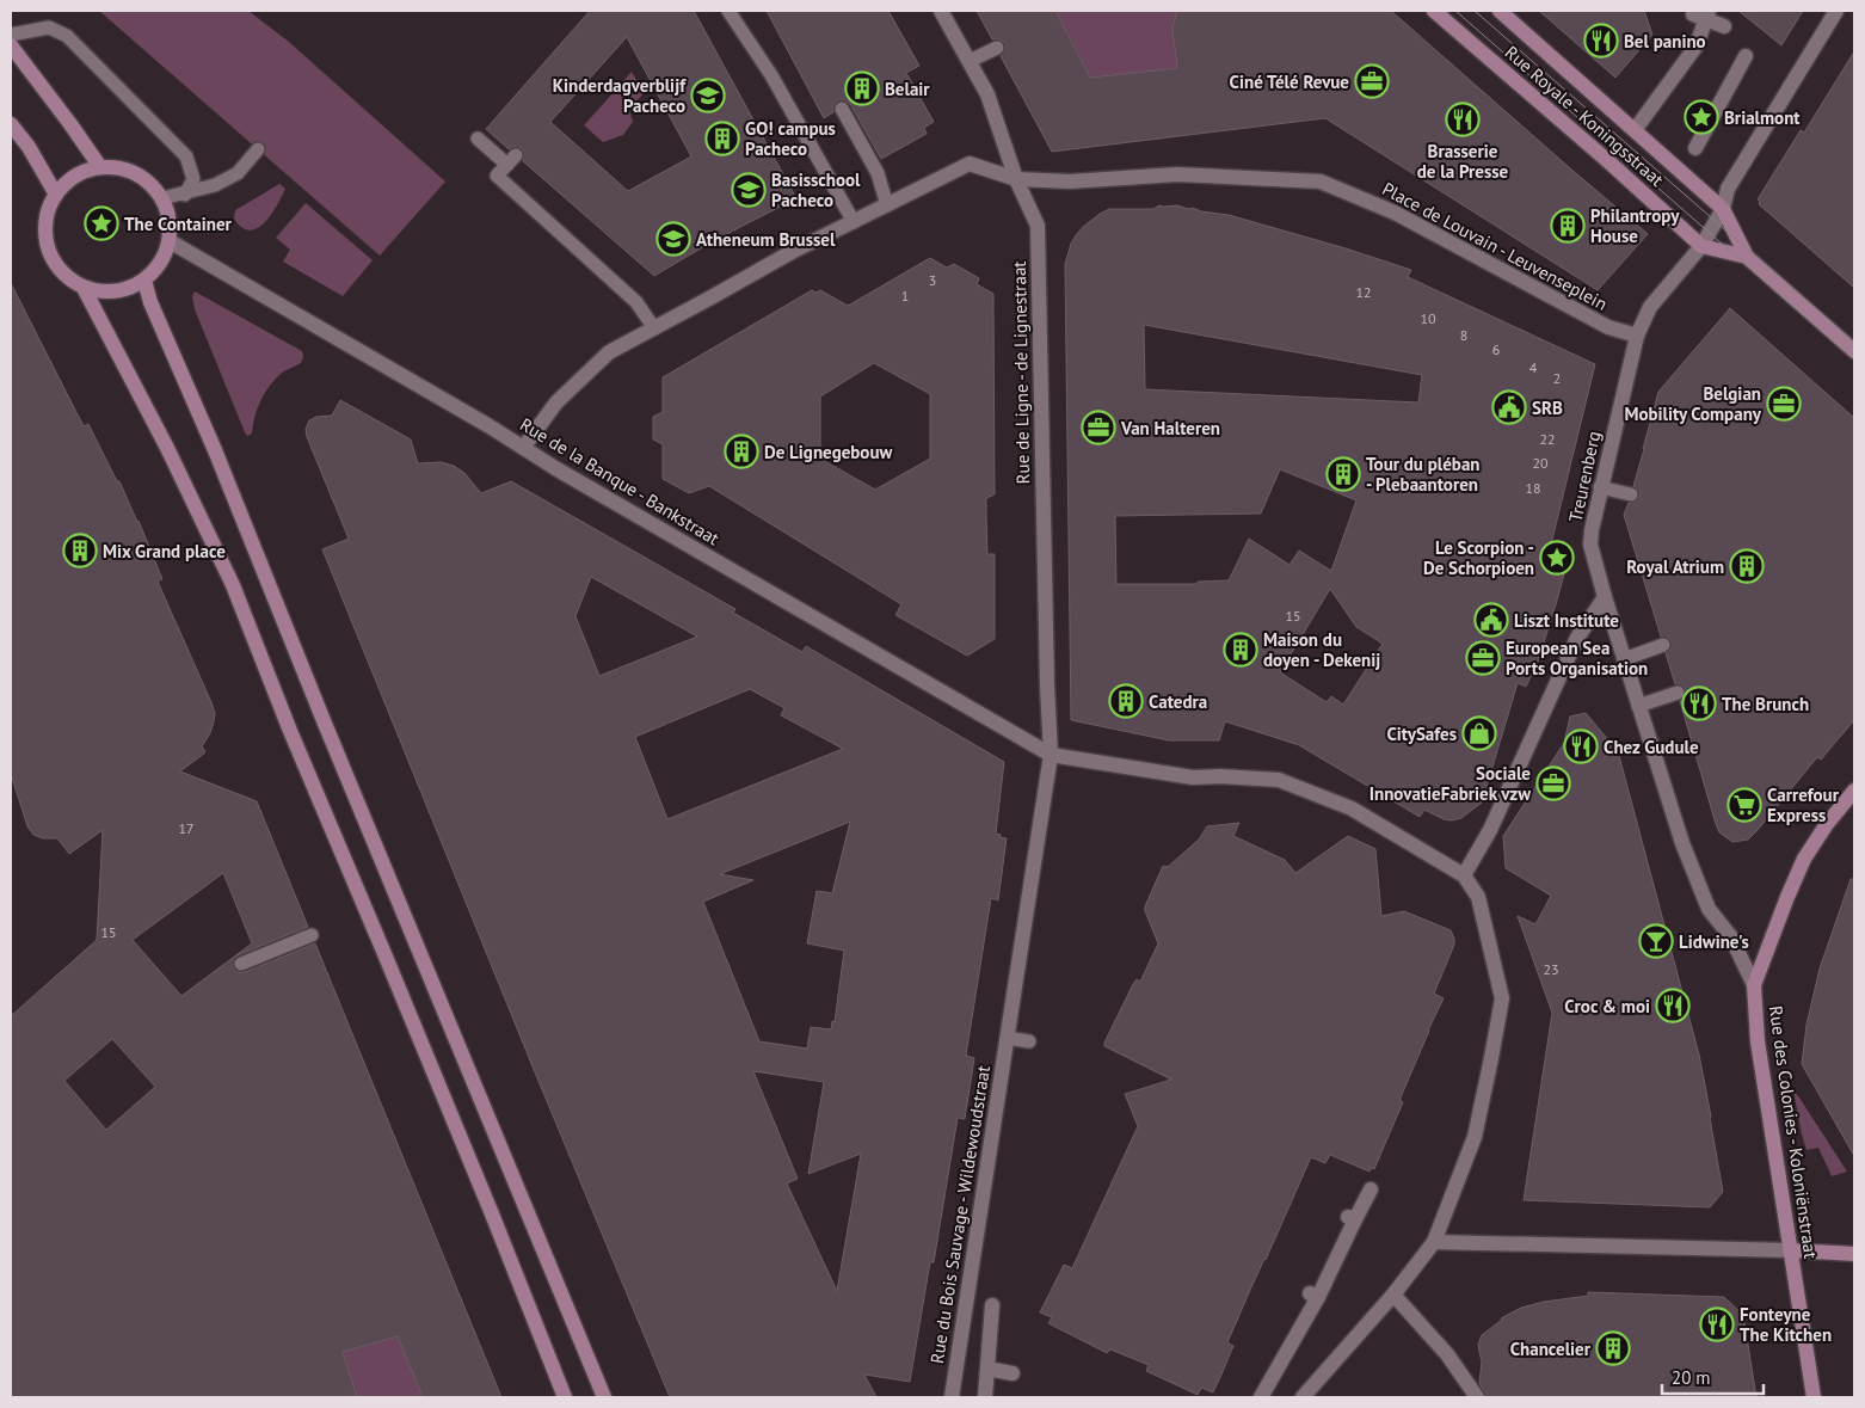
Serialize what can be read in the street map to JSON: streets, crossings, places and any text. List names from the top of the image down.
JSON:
{
  "streets": {
    "street": [
      "Rue Royale - Koningsstraat",
      "Place de Louvain - Leuvenseplein",
      "Rue de Ligne - de Lignestraat",
      "Treurenberg",
      "Rue de la Banque - Bankstraat",
      "Rue des Colonies - Koloniënstraat",
      "Rue du Bois Sauvage - Wildewoudstraat"
    ]
  },
  "crossings": [
    ["Rue Royale - Koningsstraat", "Treurenberg"],
    ["Place de Louvain - Leuvenseplein", "Rue de Ligne - de Lignestraat"],
    ["Place de Louvain - Leuvenseplein", "Treurenberg"],
    ["Place de Louvain - Leuvenseplein", "Rue de la Banque - Bankstraat"],
    ["Rue de Ligne - de Lignestraat", "Rue de la Banque - Bankstraat"],
    ["Rue de Ligne - de Lignestraat", "Rue du Bois Sauvage - Wildewoudstraat"],
    ["Treurenberg", "Rue des Colonies - Koloniënstraat"],
    ["Rue de la Banque - Bankstraat", "Rue du Bois Sauvage - Wildewoudstraat"]
  ],
  "places": {
    "restaurant": [
      "Bel panino",
      "Brasserie de la Presse",
      "The Brunch",
      "Chez Gudule",
      "Croc & moi",
      "Fonteyne The Kitchen"
    ],
    "office": [
      "Ciné Télé Revue",
      "Belgian Mobility Company",
      "Van Halteren",
      "European Sea Ports Organisation",
      "Sociale InnovatieFabriek vzw"
    ],
    "building": [
      "Belair",
      "GO! campus Pacheco",
      "Philantropy House",
      "De Lignegebouw",
      "Tour du pléban - Plebaantoren",
      "Mix Grand place",
      "Royal Atrium",
      "Maison du doyen - Dekenij",
      "Catedra",
      "Chancelier"
    ],
    "school or university": ["Kinderdagverblijf Pacheco", "Basisschool Pacheco", "Atheneum Brussel"],
    "place": ["Brialmont", "The Container", "Le Scorpion - De Schorpioen"],
    "public building": ["SRB", "Liszt Institute"],
    "shop": ["CitySafes"],
    "supermarket": ["Carrefour Express"],
    "bar": ["Lidwine's"]
  },
  "house_numbers": [
    "3",
    "12",
    "1",
    "10",
    "8",
    "6",
    "4",
    "2",
    "22",
    "20",
    "18",
    "15",
    "17",
    "15",
    "23"
  ],
  "scale_bar": "20 m"
}
